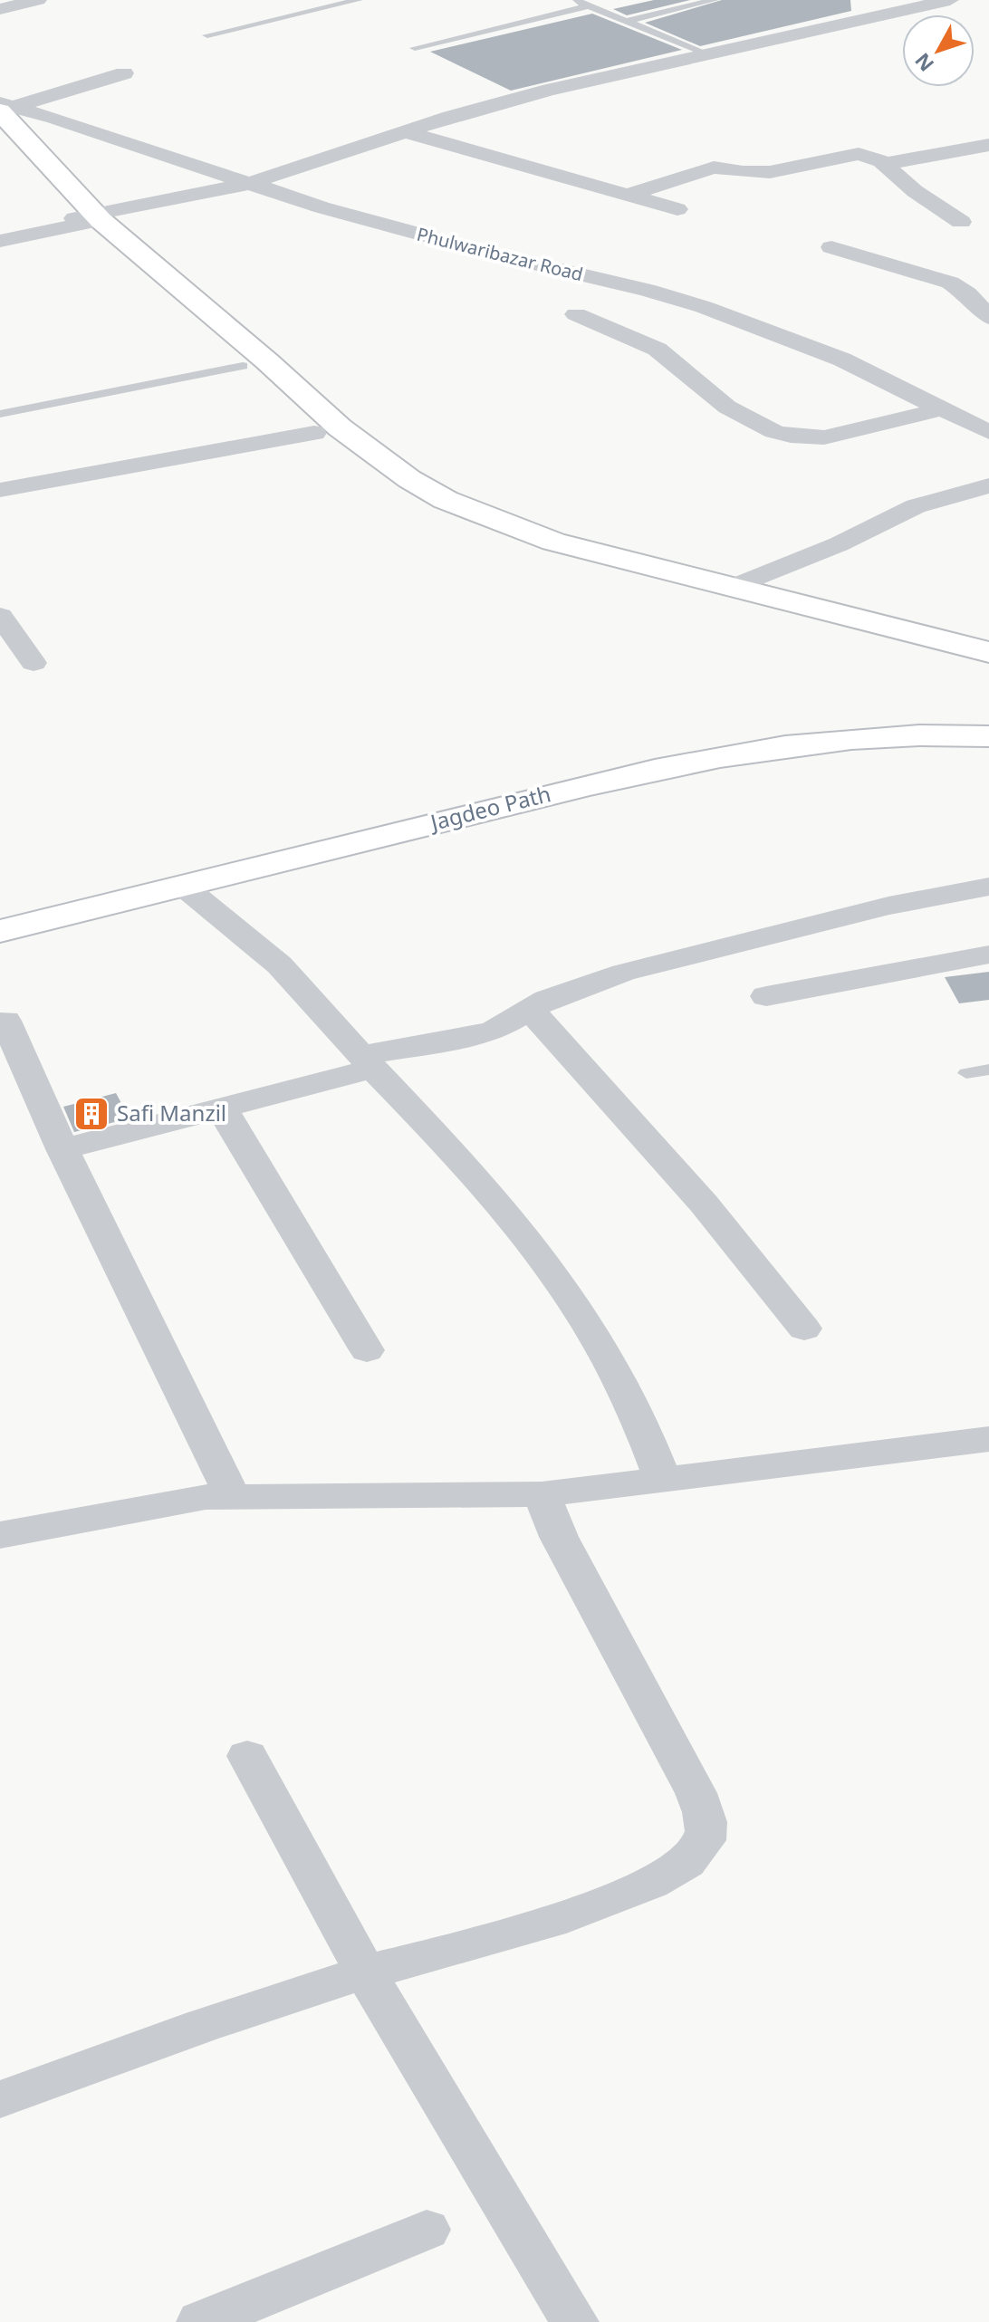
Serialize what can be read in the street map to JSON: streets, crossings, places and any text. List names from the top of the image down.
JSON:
{
  "streets": {
    "main road": ["Jagdeo Path"],
    "street": ["Phulwaribazar Road"]
  },
  "places": {
    "building": ["Safi Manzil"]
  },
  "north": "bottom left"
}
